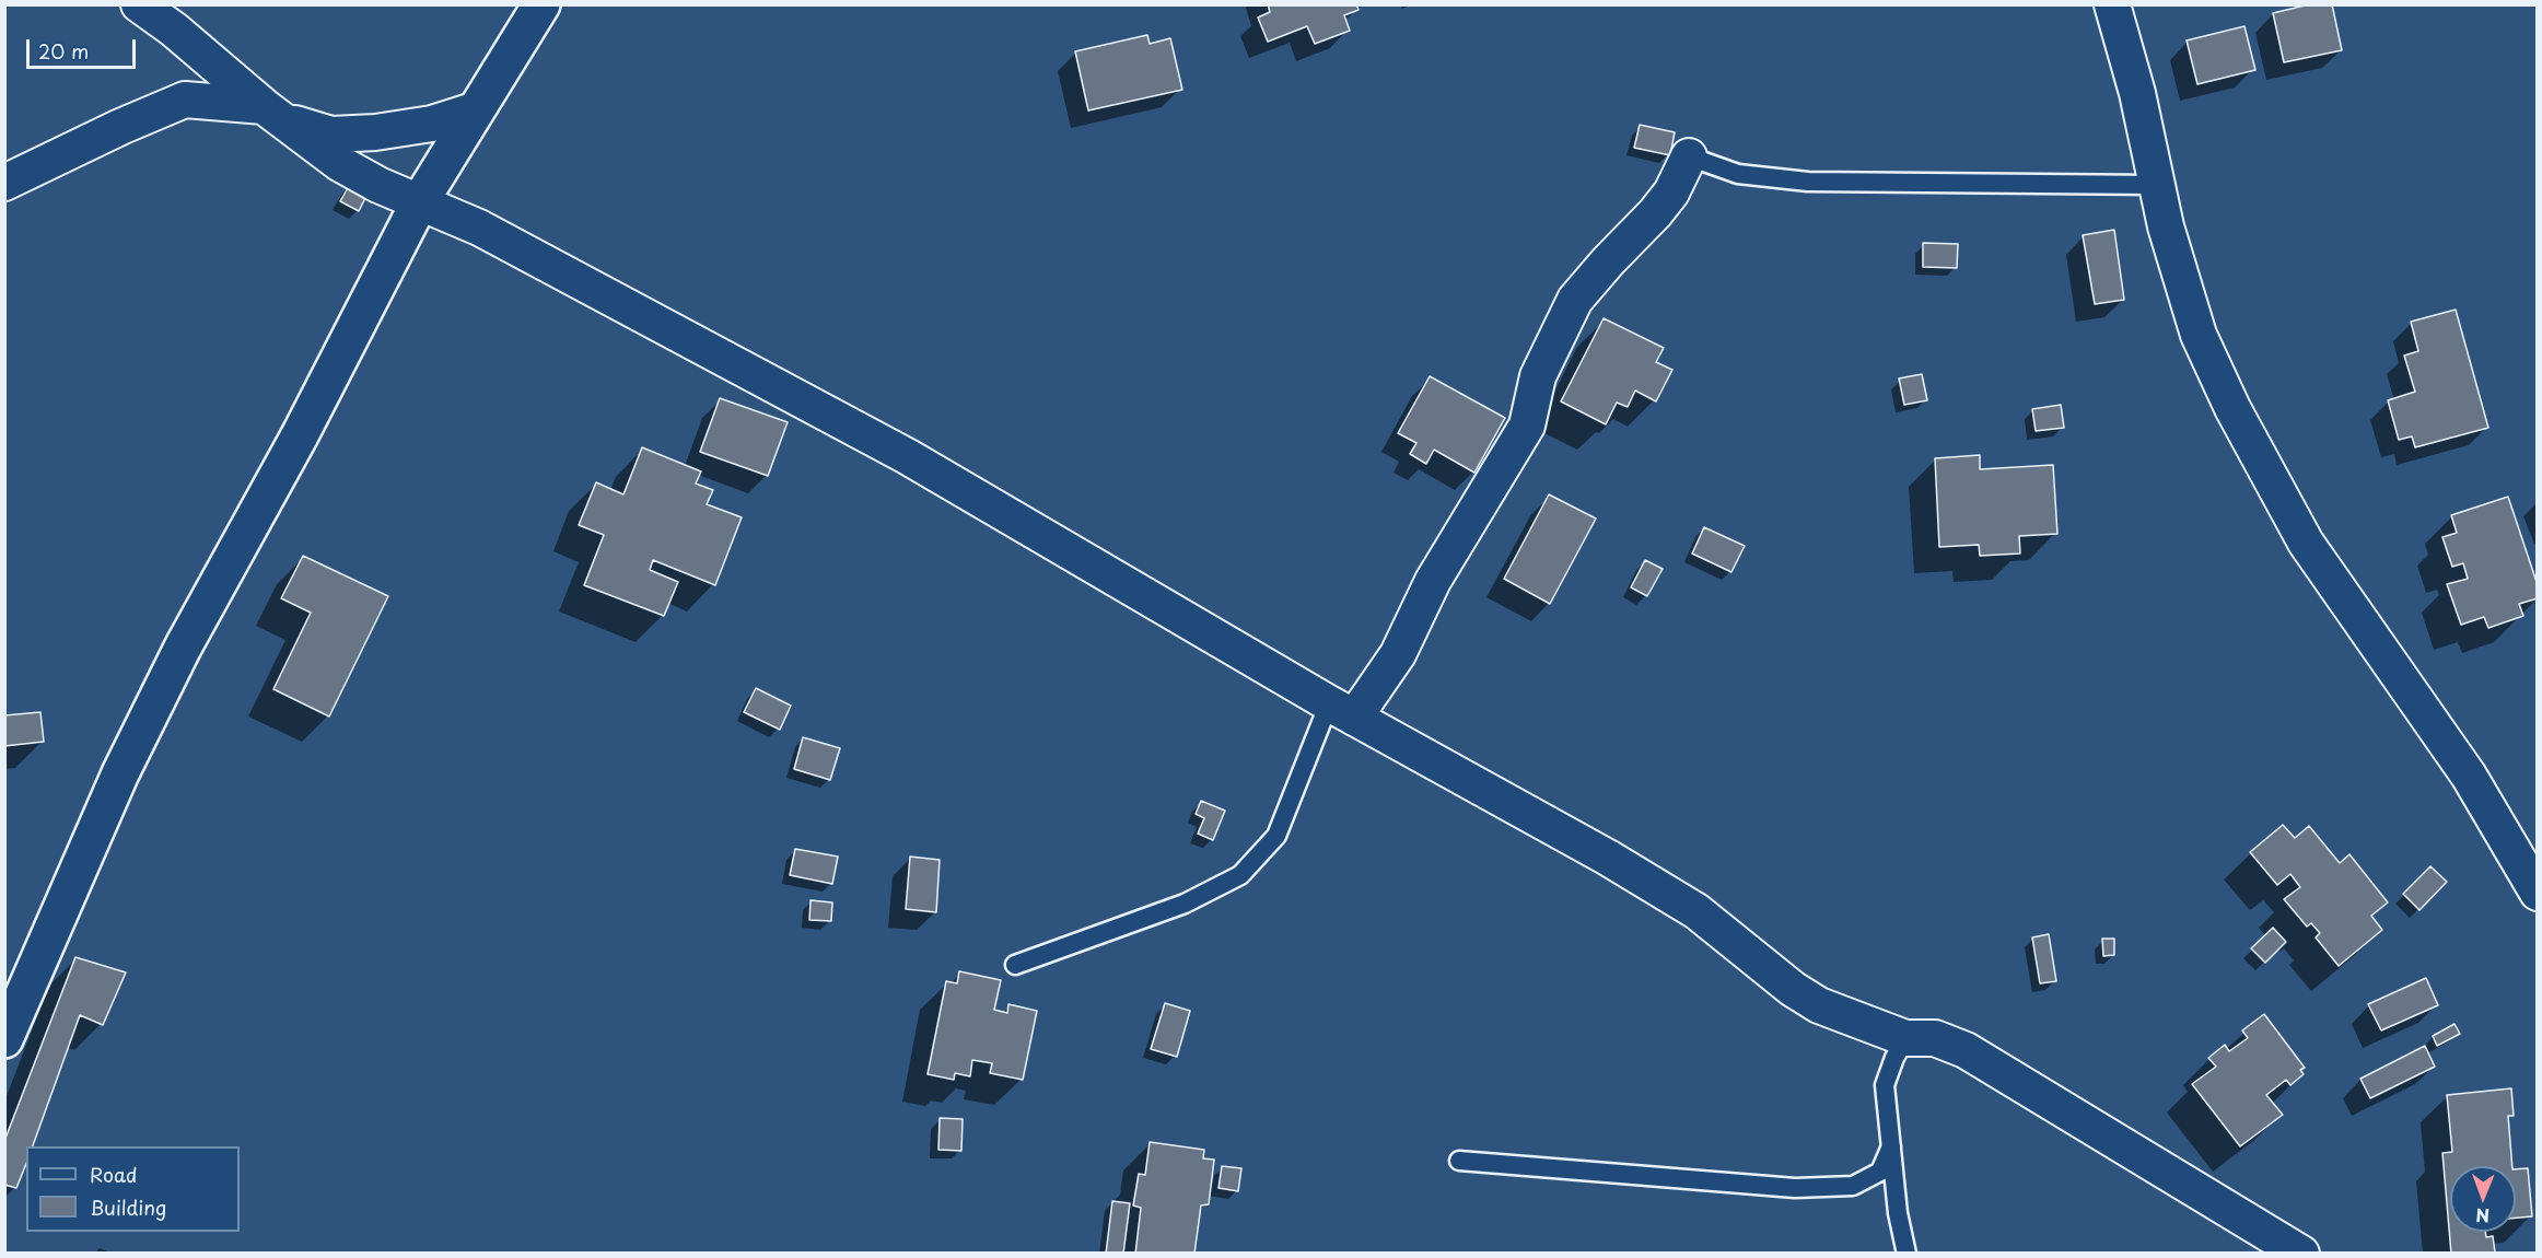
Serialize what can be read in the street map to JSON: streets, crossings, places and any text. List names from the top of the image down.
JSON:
{
  "legend": ["Road", "Building"],
  "scale_bar": "20 m",
  "north": "bottom"
}
